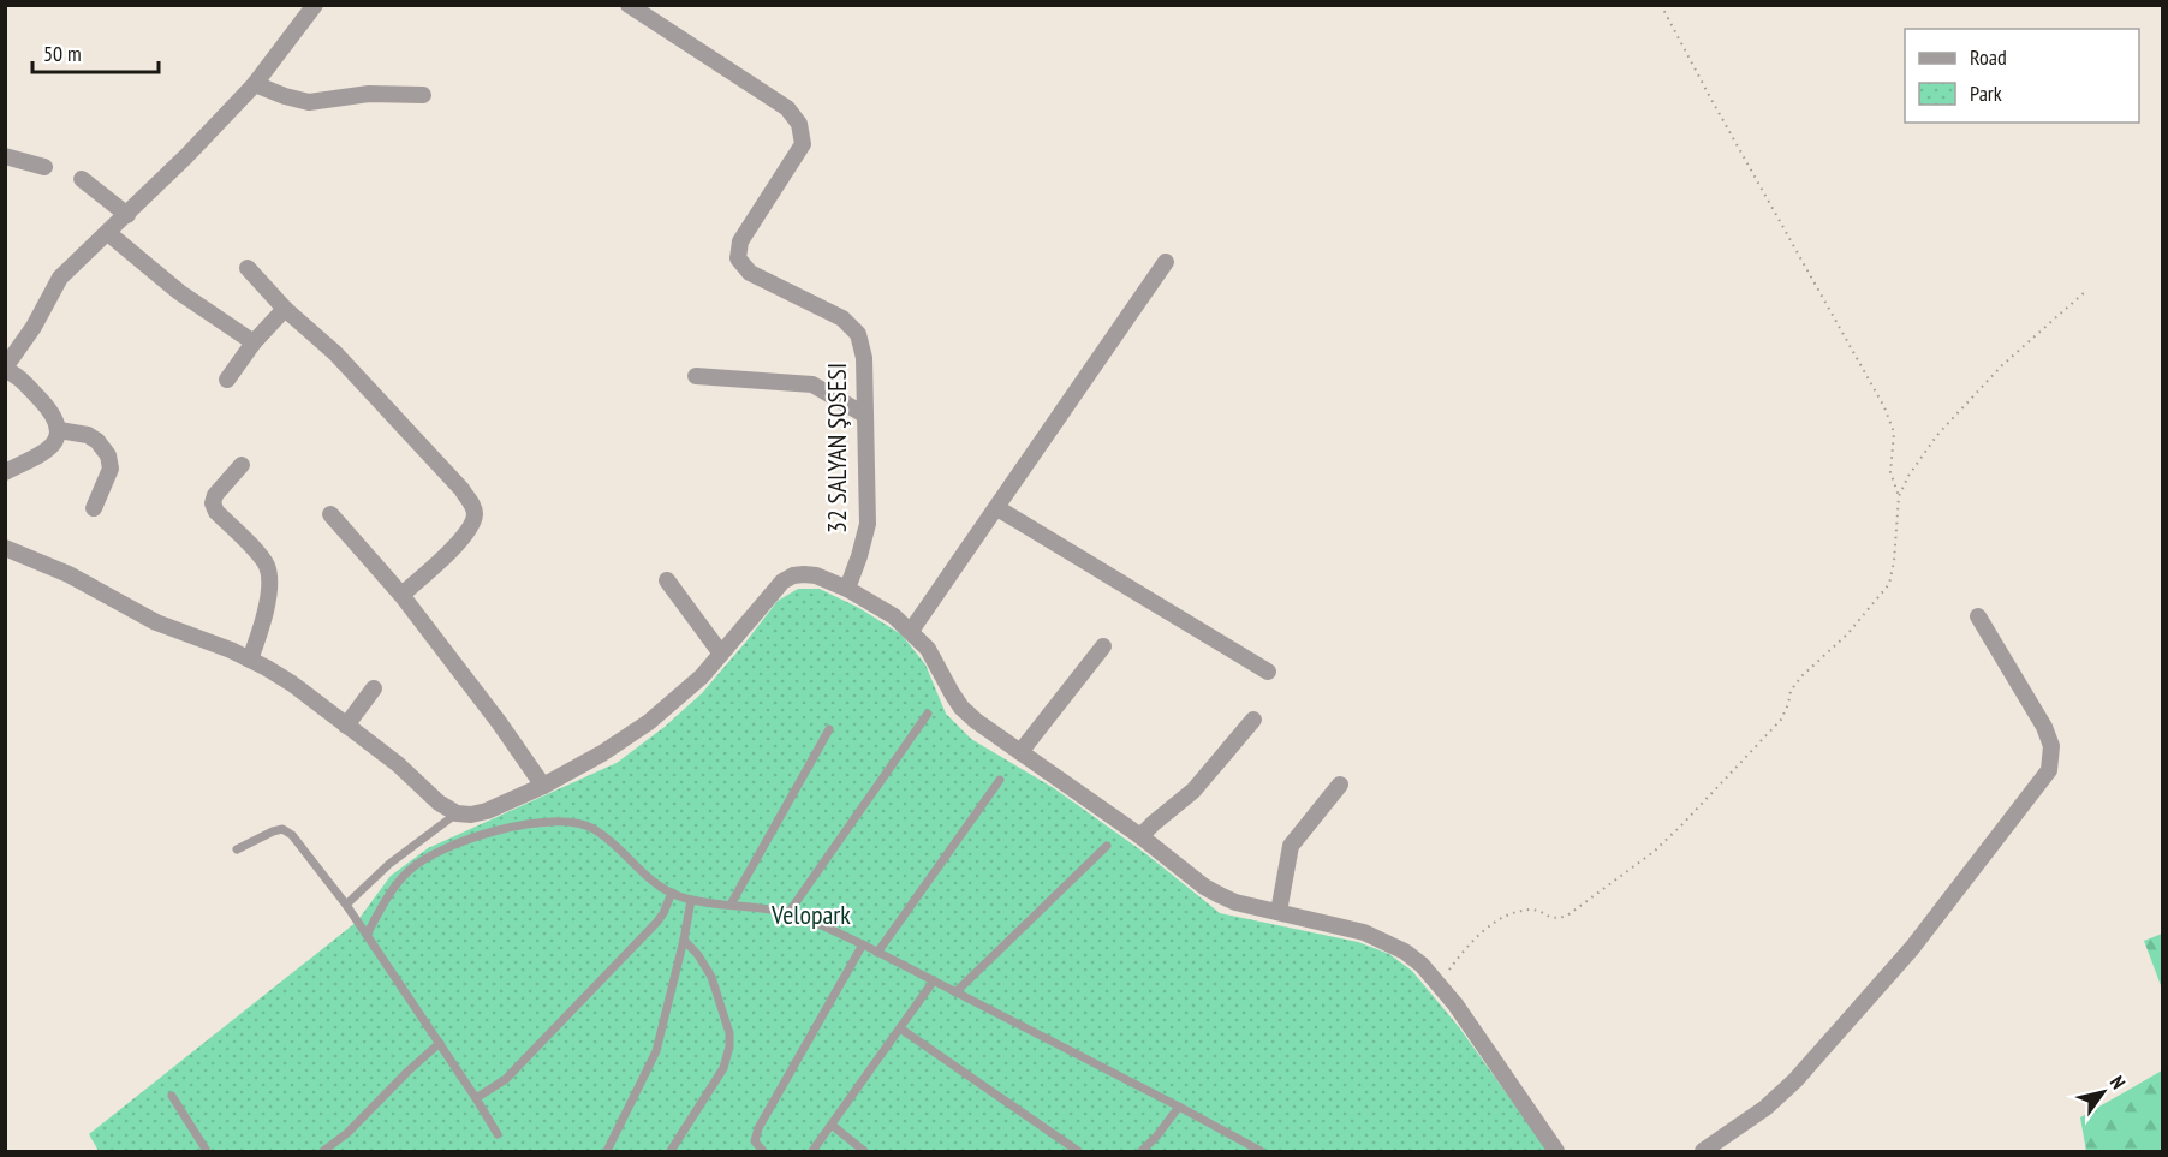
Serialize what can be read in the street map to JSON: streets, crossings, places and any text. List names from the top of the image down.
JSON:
{
  "streets": {
    "street": ["32 SALYAN ŞOSESI"]
  },
  "parks": ["Velopark"],
  "legend": ["Road", "Park"],
  "scale_bar": "50 m",
  "north": "top right"
}
